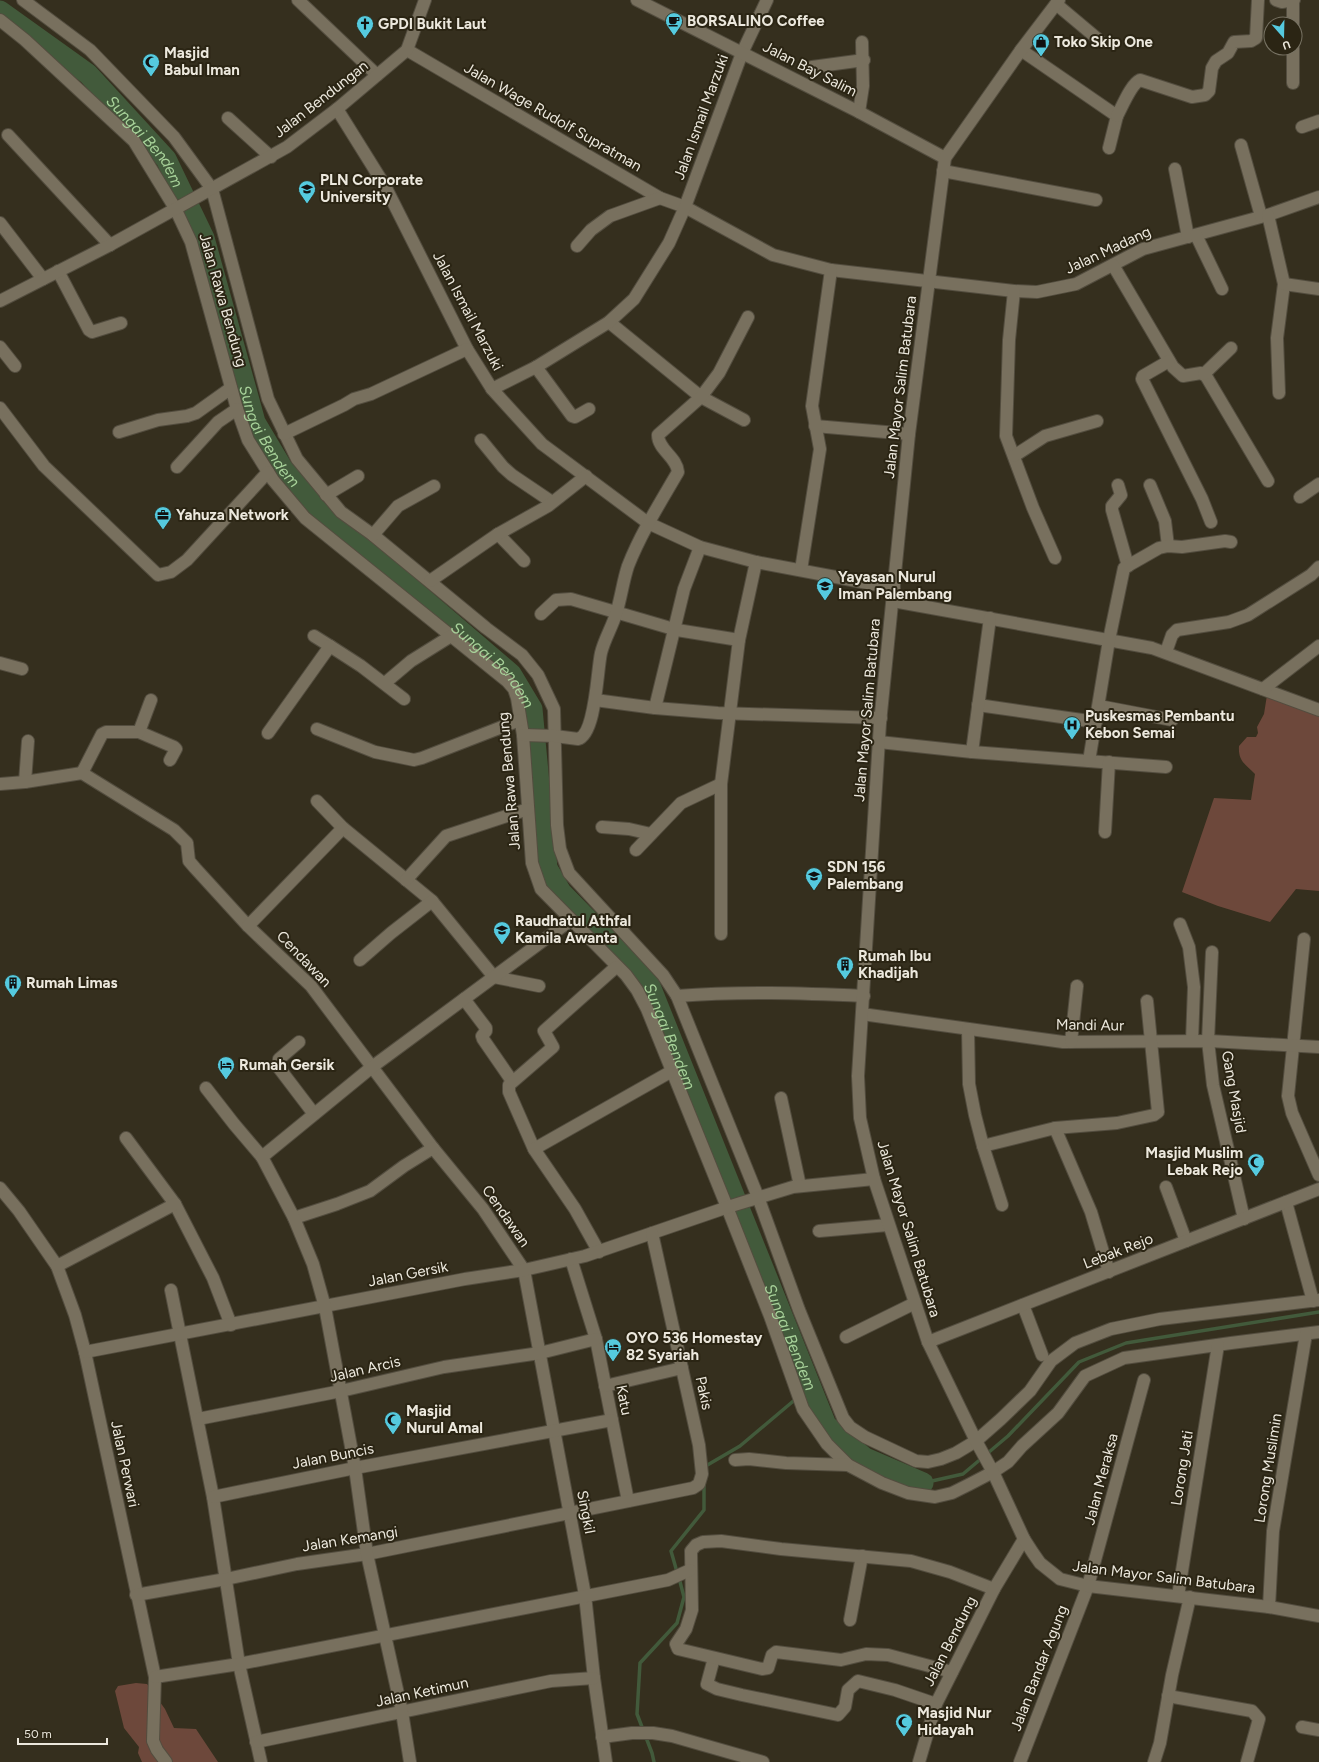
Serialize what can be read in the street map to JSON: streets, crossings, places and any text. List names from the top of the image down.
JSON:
{
  "streets": {
    "street": [
      "Jalan Bay Salim",
      "Jalan Bendungan",
      "Jalan Wage Rudolf Supratman",
      "Jalan Ismail Marzuki",
      "Jalan Madang",
      "Jalan Rawa Bendung",
      "Jalan Mayor Salim Batubara",
      "Cendawan",
      "Mandi Aur",
      "Gang Masjid",
      "Lebak Rejo",
      "Jalan Gersik",
      "Jalan Arcis",
      "Pakis",
      "Katu",
      "Jalan Buncis",
      "Jalan Perwari",
      "Lorong Jati",
      "Lorong Muslimin",
      "Jalan Meraksa",
      "Singkil",
      "Jalan Kemangi",
      "Jalan Bendung",
      "Jalan Bandar Agung",
      "Jalan Ketimun"
    ]
  },
  "crossings": [
    ["Jalan Bay Salim", "Jalan Ismail Marzuki"],
    ["Jalan Bay Salim", "Jalan Mayor Salim Batubara"],
    ["Jalan Bendungan", "Jalan Wage Rudolf Supratman"],
    ["Jalan Bendungan", "Jalan Ismail Marzuki"],
    ["Jalan Bendungan", "Jalan Rawa Bendung"],
    ["Jalan Wage Rudolf Supratman", "Jalan Ismail Marzuki"],
    ["Jalan Wage Rudolf Supratman", "Jalan Madang"],
    ["Jalan Madang", "Jalan Mayor Salim Batubara"],
    ["Jalan Rawa Bendung", "Jalan Gersik"],
    ["Jalan Mayor Salim Batubara", "Mandi Aur"],
    ["Jalan Mayor Salim Batubara", "Lebak Rejo"],
    ["Jalan Mayor Salim Batubara", "Lorong Jati"],
    ["Jalan Mayor Salim Batubara", "Lorong Muslimin"],
    ["Jalan Mayor Salim Batubara", "Jalan Meraksa"],
    ["Jalan Mayor Salim Batubara", "Jalan Bendung"],
    ["Jalan Mayor Salim Batubara", "Jalan Bandar Agung"],
    ["Cendawan", "Jalan Gersik"],
    ["Cendawan", "Singkil"],
    ["Mandi Aur", "Gang Masjid"],
    ["Gang Masjid", "Lebak Rejo"],
    ["Jalan Gersik", "Pakis"],
    ["Jalan Gersik", "Katu"],
    ["Jalan Gersik", "Jalan Perwari"],
    ["Jalan Gersik", "Singkil"],
    ["Jalan Arcis", "Katu"],
    ["Jalan Arcis", "Singkil"],
    ["Pakis", "Jalan Kemangi"],
    ["Katu", "Jalan Buncis"],
    ["Katu", "Jalan Kemangi"],
    ["Jalan Buncis", "Singkil"],
    ["Jalan Perwari", "Jalan Kemangi"],
    ["Jalan Meraksa", "Jalan Bandar Agung"],
    ["Singkil", "Jalan Kemangi"],
    ["Singkil", "Jalan Ketimun"]
  ],
  "water": ["Sungai Bendem"],
  "places": {
    "cafe": ["BORSALINO Coffee"],
    "church": ["GPDI Bukit Laut"],
    "shop": ["Toko Skip One"],
    "mosque": [
      "Masjid Babul Iman",
      "Masjid Muslim Lebak Rejo",
      "Masjid Nurul Amal",
      "Masjid Nur Hidayah"
    ],
    "school or university": [
      "PLN Corporate University",
      "Yayasan Nurul Iman Palembang",
      "SDN 156 Palembang",
      "Raudhatul Athfal Kamila Awanta"
    ],
    "office": ["Yahuza Network"],
    "hospital": ["Puskesmas Pembantu Kebon Semai"],
    "building": ["Rumah Ibu Khadijah", "Rumah Limas"],
    "hotel": ["Rumah Gersik", "OYO 536 Homestay 82 Syariah"]
  },
  "scale_bar": "50 m",
  "north": "bottom"
}
